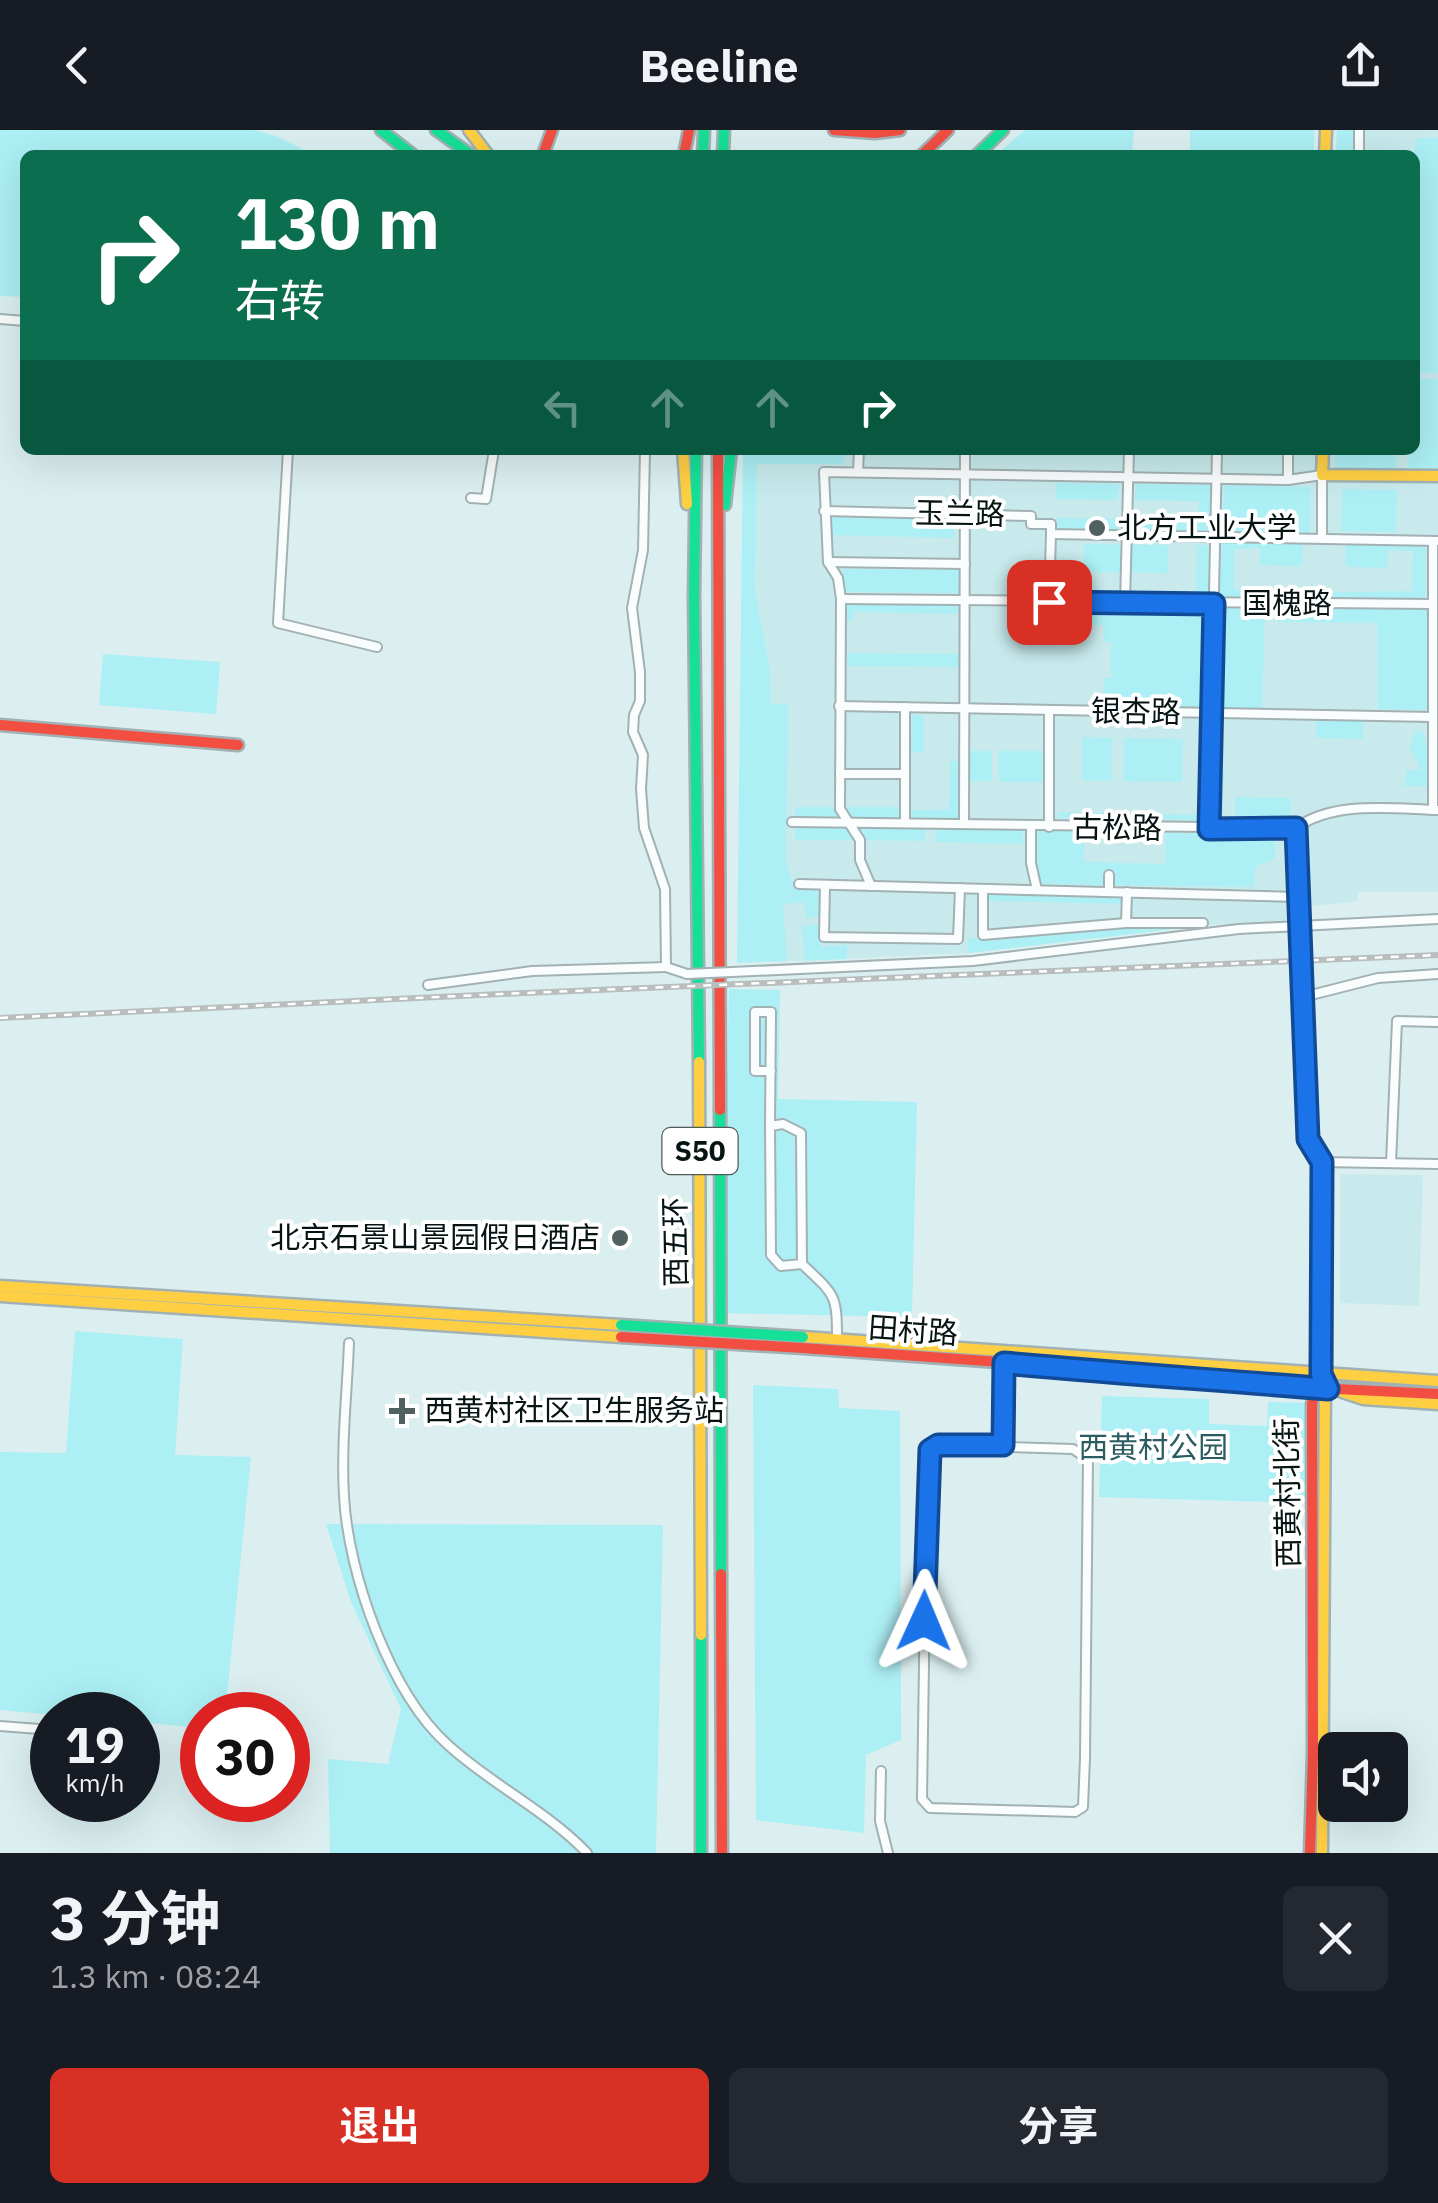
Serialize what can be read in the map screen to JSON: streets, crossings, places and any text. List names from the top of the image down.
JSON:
{
  "streets": {
    "main road": [
      "S50",
      "西五环",
      "田村路",
      "西黄村北街"
    ],
    "street": [
      "玉兰路",
      "国槐路",
      "银杏路",
      "古松路"
    ]
  },
  "crossings": [
    ["田村路", "西黄村北街"]
  ],
  "parks": ["西黄村公园"],
  "places": {
    "other": ["北方工业大学", "北京石景山景园假日酒店"],
    "health": ["西黄村社区卫生服务站"]
  },
  "page": {
    "header": "Beeline",
    "turn": ["130 m", "右转"],
    "speed": "19 km/h",
    "limit": "30",
    "heading": ["3 分钟", "1.3 km · 08:24"],
    "buttons": ["退出", "分享"]
  }
}
